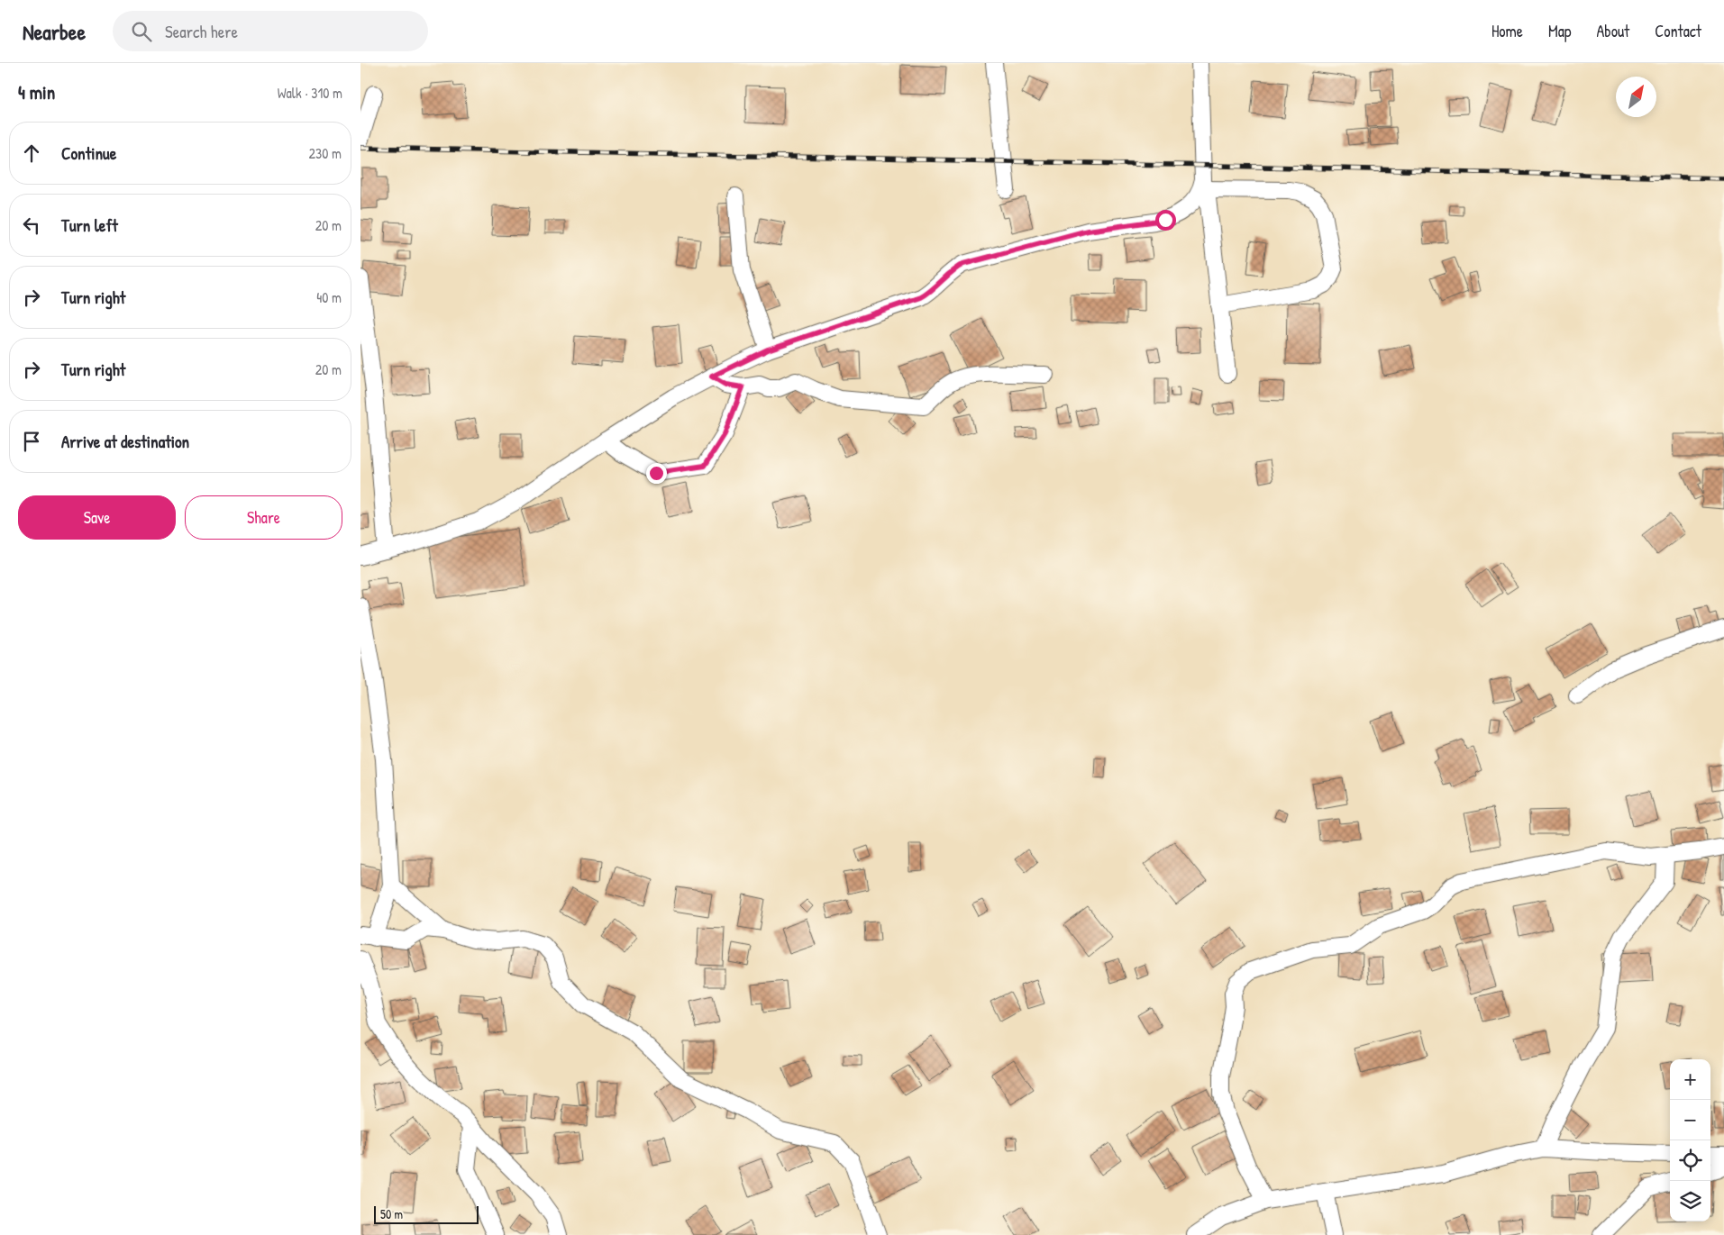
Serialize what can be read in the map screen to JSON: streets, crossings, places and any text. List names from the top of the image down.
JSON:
{
  "scale_bar": "50 m",
  "north": "top right",
  "page": {
    "header": "Nearbee",
    "search": "Search here",
    "nav": [
      "Home",
      "Map",
      "About",
      "Contact"
    ],
    "heading": ["4 min", "Walk · 310 m"],
    "list": [
      ["Continue", "230 m"],
      ["Turn left", "20 m"],
      ["Turn right", "40 m"],
      ["Turn right", "20 m"],
      "Arrive at destination"
    ],
    "buttons": ["Save", "Share"],
    "map_buttons": ["+", "−"],
    "scale": "50 m"
  }
}
